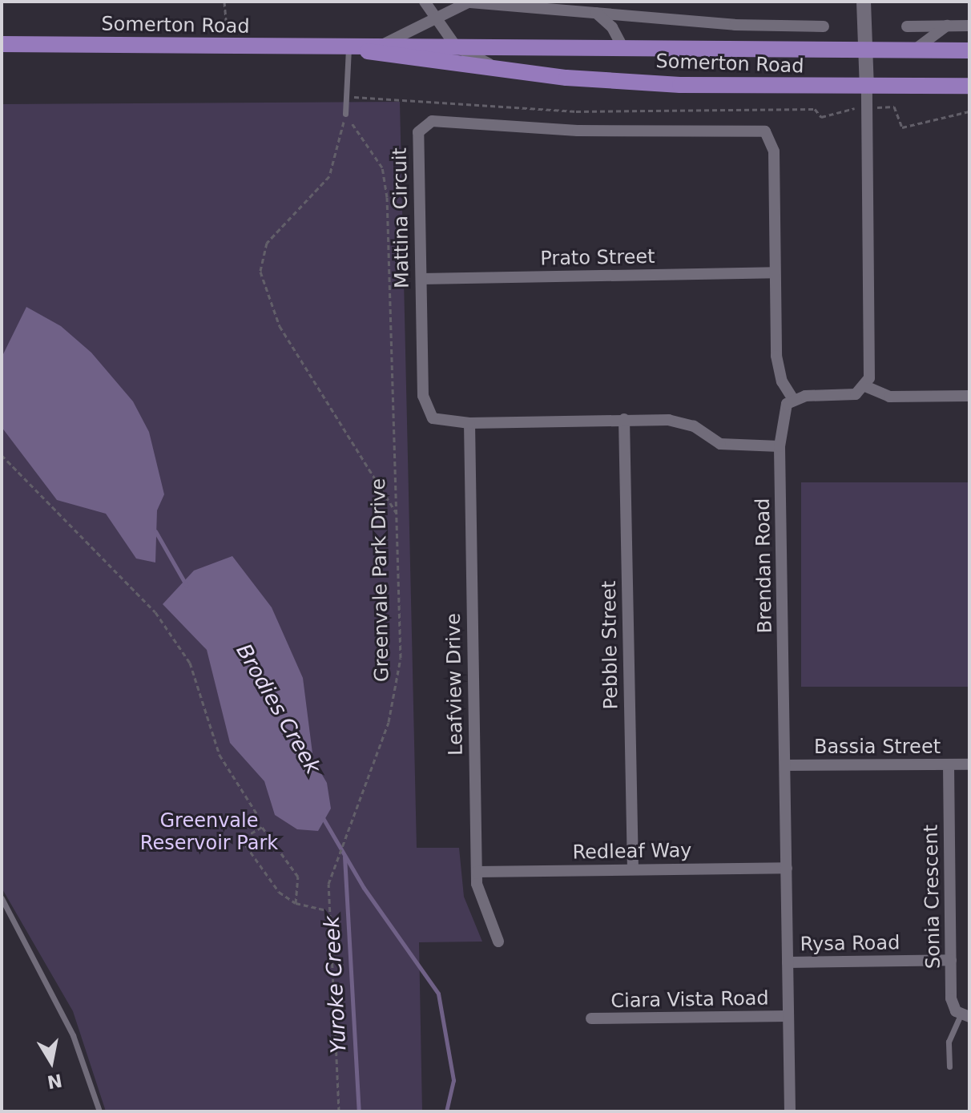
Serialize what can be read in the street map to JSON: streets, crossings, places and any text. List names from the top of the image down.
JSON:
{
  "streets": {
    "main road": ["Somerton Road"],
    "street": [
      "Mattina Circuit",
      "Prato Street",
      "Brendan Road",
      "Pebble Street",
      "Leafview Drive",
      "Bassia Street",
      "Redleaf Way",
      "Sonia Crescent",
      "Rysa Road",
      "Ciara Vista Road"
    ],
    "path": ["Greenvale Park Drive"]
  },
  "crossings": [
    ["Mattina Circuit", "Prato Street"],
    ["Mattina Circuit", "Brendan Road"],
    ["Mattina Circuit", "Pebble Street"],
    ["Mattina Circuit", "Leafview Drive"],
    ["Brendan Road", "Bassia Street"],
    ["Brendan Road", "Redleaf Way"],
    ["Brendan Road", "Rysa Road"],
    ["Brendan Road", "Ciara Vista Road"],
    ["Pebble Street", "Redleaf Way"],
    ["Leafview Drive", "Redleaf Way"],
    ["Bassia Street", "Sonia Crescent"],
    ["Sonia Crescent", "Rysa Road"]
  ],
  "water": ["Brodies Creek", "Yuroke Creek"],
  "parks": ["Greenvale Reservoir Park"],
  "north": "bottom"
}
